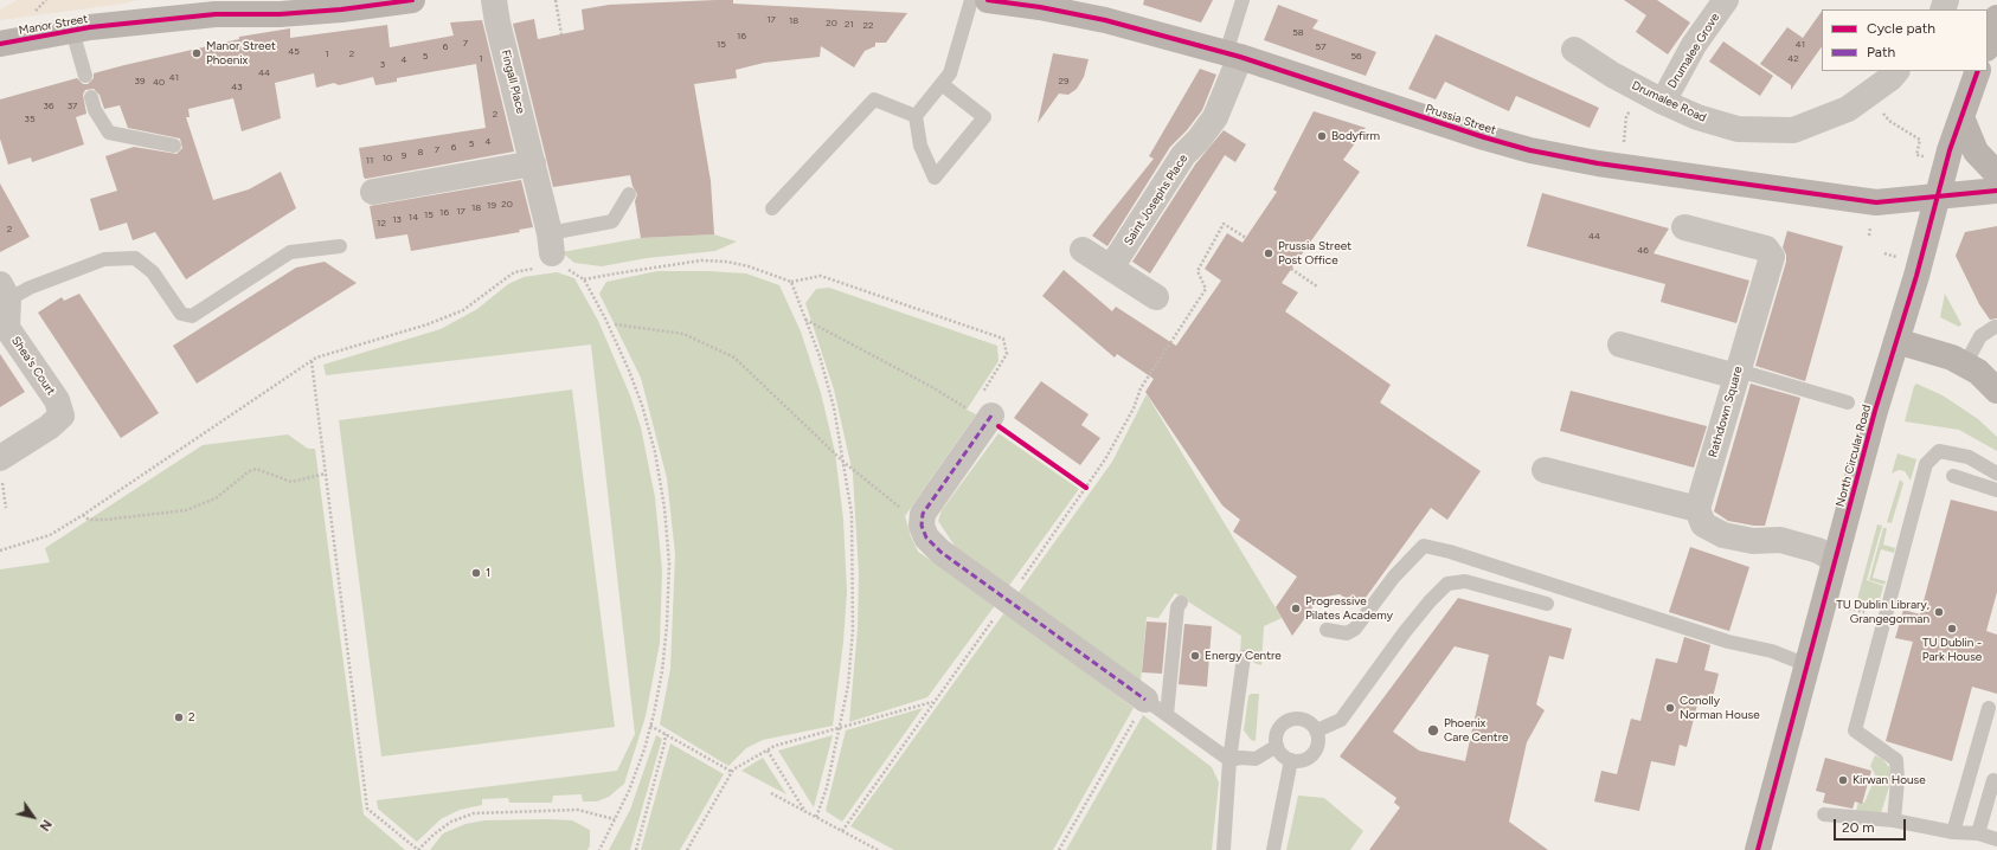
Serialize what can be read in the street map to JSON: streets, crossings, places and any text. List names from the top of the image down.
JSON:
{
  "streets": {
    "main road": ["Manor Street", "Prussia Street", "North Circular Road"],
    "street": [
      "Drumalee Grove",
      "Fingall Place",
      "Drumalee Road",
      "Saint Josephs Place",
      "Shea's Court",
      "Rathdown Square"
    ]
  },
  "crossings": [
    ["Drumalee Grove", "Drumalee Road"],
    ["Prussia Street", "Saint Josephs Place"],
    ["Prussia Street", "North Circular Road"]
  ],
  "places": [
    "Manor Street Phoenix",
    "Bodyfirm",
    "Prussia Street Post Office",
    "1",
    "Progressive Pilates Academy",
    "TU Dublin Library, Grangegorman",
    "TU Dublin - Park House",
    "Energy Centre",
    "Conolly Norman House",
    "2",
    "Phoenix Care Centre",
    "Kirwan House"
  ],
  "house_numbers": [
    "17",
    "18",
    "20",
    "21",
    "22",
    "58",
    "16",
    "7",
    "15",
    "41",
    "6",
    "57",
    "45",
    "1",
    "2",
    "5",
    "56",
    "1",
    "42",
    "4",
    "3",
    "44",
    "41",
    "39",
    "29",
    "40",
    "43",
    "36",
    "37",
    "2",
    "35",
    "4",
    "5",
    "6",
    "7",
    "8",
    "9",
    "10",
    "11",
    "20",
    "19",
    "18",
    "17",
    "16",
    "15",
    "14",
    "13",
    "12",
    "2",
    "44",
    "46"
  ],
  "legend": ["Cycle path", "Path"],
  "scale_bar": "20 m",
  "north": "bottom right"
}
